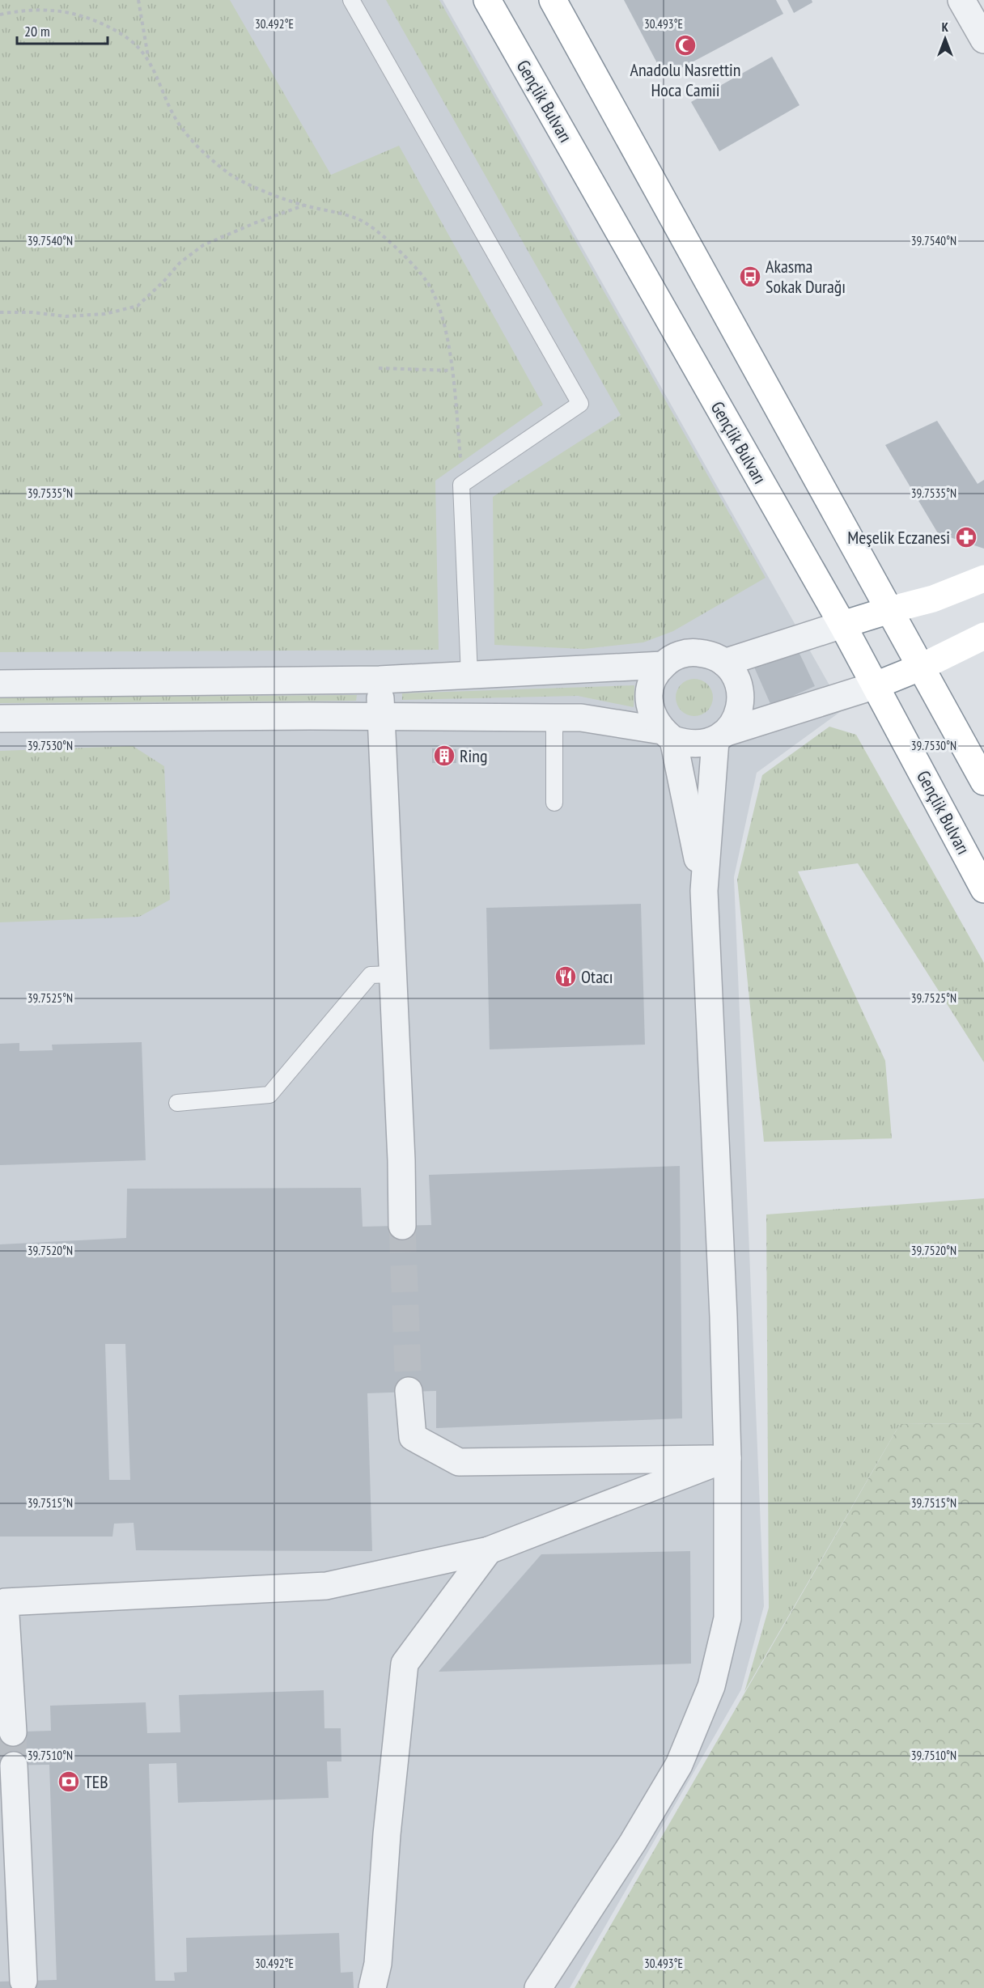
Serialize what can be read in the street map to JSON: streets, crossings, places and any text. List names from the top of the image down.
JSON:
{
  "streets": {
    "main road": ["Gençlik Bulvarı"]
  },
  "places": {
    "mosque": ["Anadolu Nasrettin Hoca Camii"],
    "bus stop": ["Akasma Sokak Durağı"],
    "pharmacy": ["Meşelik Eczanesi"],
    "building": ["Ring"],
    "restaurant": ["Otacı"],
    "bank": ["TEB"]
  },
  "scale_bar": "20 m",
  "north": "top",
  "coordinates": [
    "30.492°E",
    "30.493°E",
    "39.7540°N",
    "39.7535°N",
    "39.7530°N",
    "39.7525°N",
    "39.7520°N",
    "39.7515°N",
    "39.7510°N"
  ]
}
